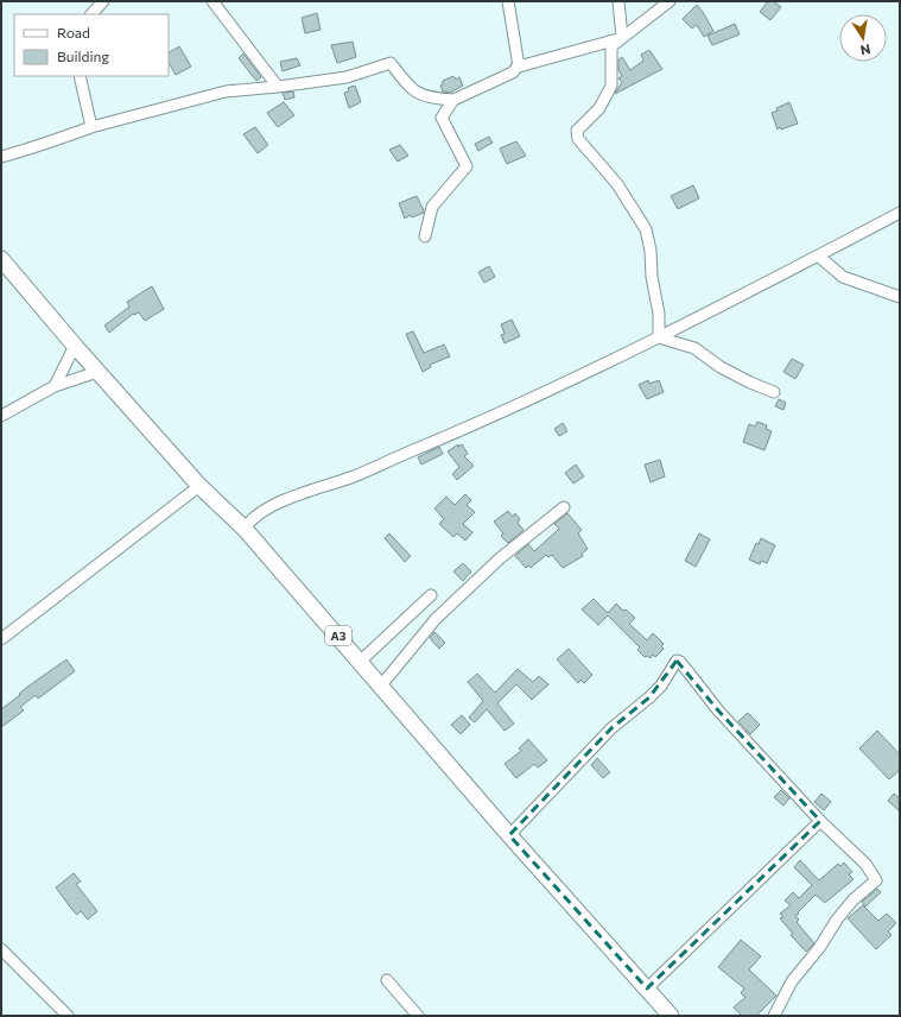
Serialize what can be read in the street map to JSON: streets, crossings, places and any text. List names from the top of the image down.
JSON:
{
  "streets": {
    "highway": ["A3"]
  },
  "legend": ["Road", "Building"],
  "north": "bottom"
}
